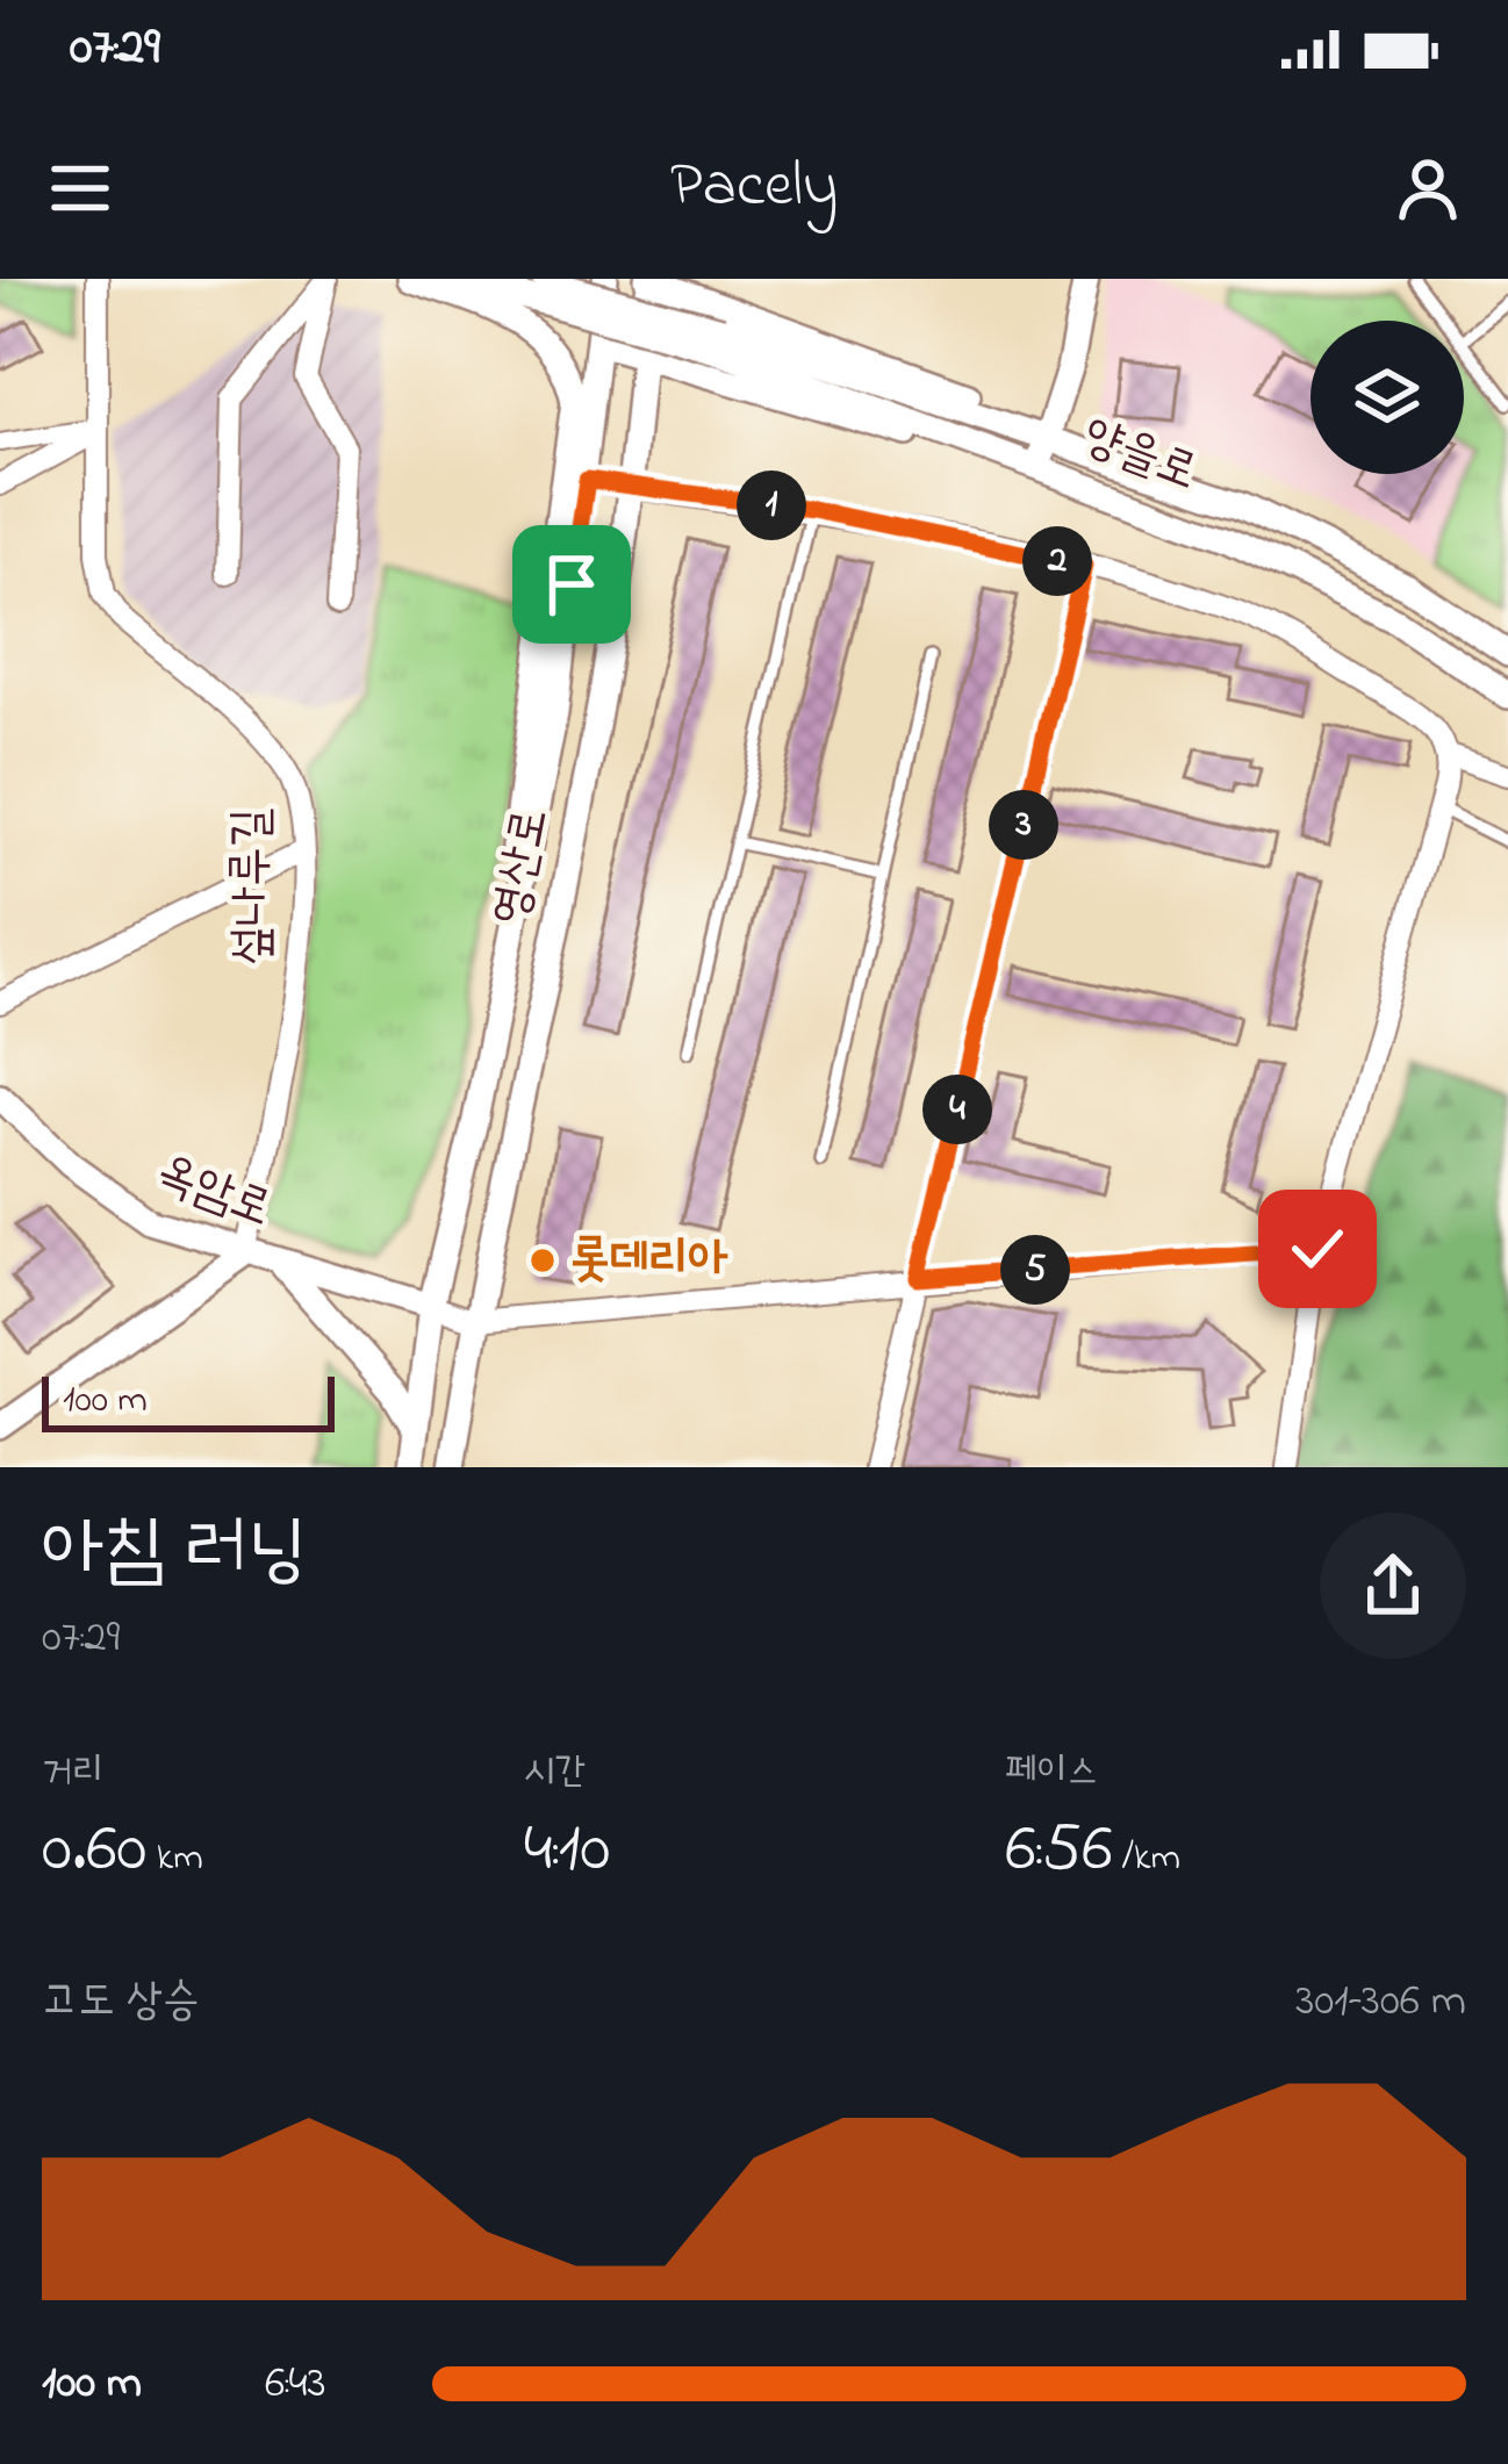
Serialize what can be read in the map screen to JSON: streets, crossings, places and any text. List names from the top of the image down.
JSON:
{
  "streets": {
    "street": [
      "양을로",
      "영산로",
      "섶나루길",
      "옥암로"
    ]
  },
  "crossings": [
    ["영산로", "옥암로"],
    ["섶나루길", "옥암로"]
  ],
  "places": ["롯데리아"],
  "scale_bar": "100 m",
  "page": {
    "status": "07:29",
    "header": "Pacely",
    "pins": [
      "1",
      "2",
      "3",
      "4",
      "5"
    ],
    "scale": "100 m",
    "heading": ["아침 러닝", "07:29"],
    "stats": [
      ["거리", "0.60 km"],
      ["시간", "4:10"],
      ["페이스", "6:56 /km"]
    ],
    "chart": ["고도 상승", "301–306 m"],
    "list": [
      {
        "name": "100 m",
        "note": "6:43"
      }
    ]
  }
}
